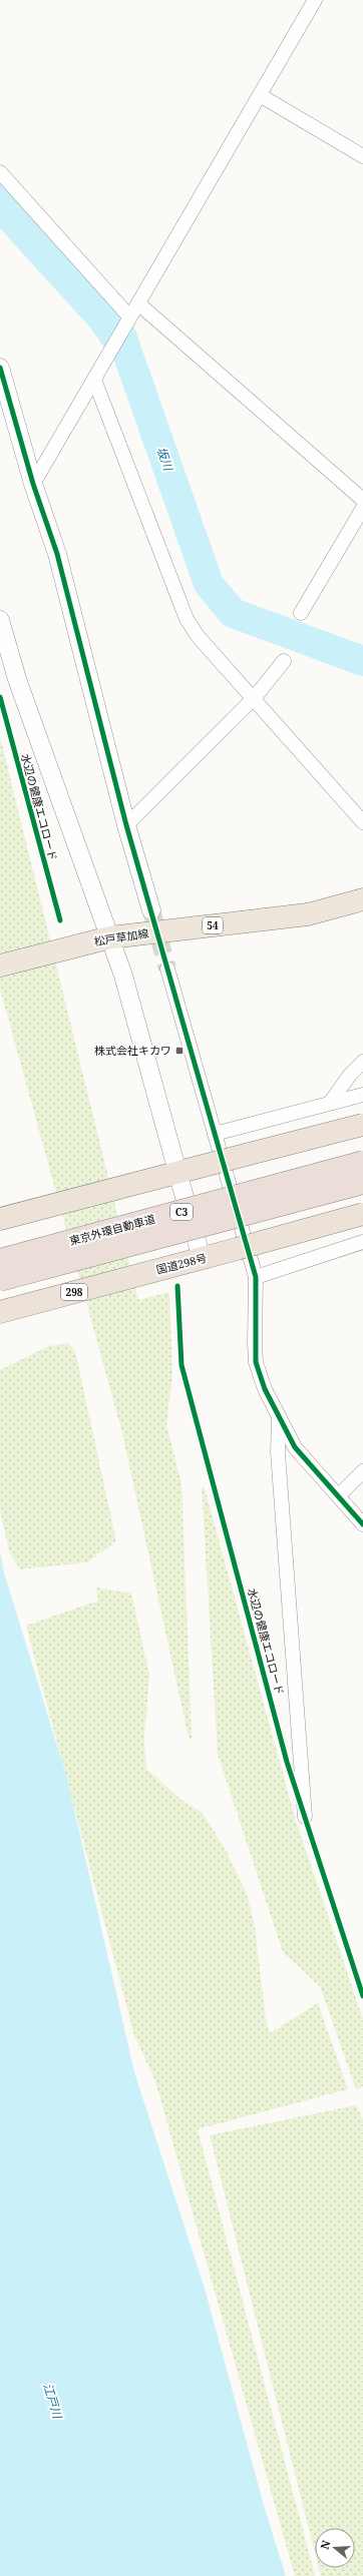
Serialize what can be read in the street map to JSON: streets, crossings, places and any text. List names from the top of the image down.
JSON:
{
  "streets": {
    "highway": [
      "C3",
      "東京外環自動車道",
      "国道298号",
      "298"
    ],
    "main road": ["54", "松戸草加線"],
    "cycle path": ["水辺の健康エコロード"]
  },
  "water": ["坂川", "江戸川"],
  "places": {
    "transit": ["株式会社キカワ"]
  },
  "north": "left"
}
